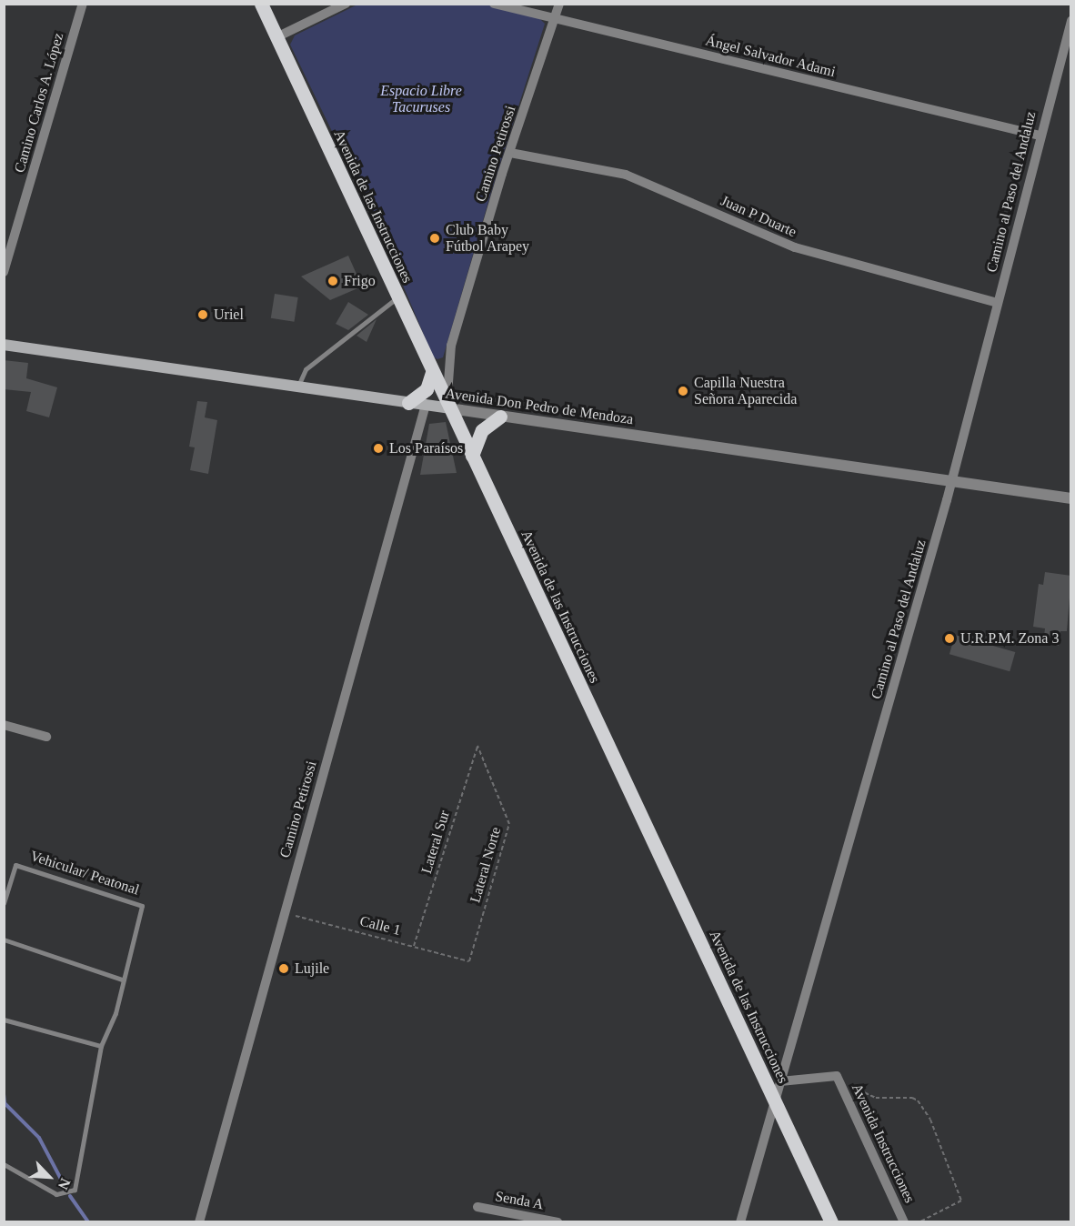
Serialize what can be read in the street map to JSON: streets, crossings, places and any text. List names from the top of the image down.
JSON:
{
  "streets": {
    "main road": ["Avenida de las Instrucciones", "Avenida Don Pedro de Mendoza"],
    "street": [
      "Ángel Salvador Adami",
      "Camino Carlos A. López",
      "Camino Petirossi",
      "Camino al Paso del Andaluz",
      "Juan P Duarte",
      "Avenida Instrucciones",
      "Senda A"
    ],
    "lane": ["Vehicular/ Peatonal"],
    "path": ["Lateral Sur", "Lateral Norte", "Calle 1"]
  },
  "crossings": [
    ["Ángel Salvador Adami", "Camino Petirossi"],
    ["Ángel Salvador Adami", "Camino al Paso del Andaluz"],
    ["Camino Petirossi", "Avenida de las Instrucciones"],
    ["Camino Petirossi", "Juan P Duarte"],
    ["Camino Petirossi", "Avenida Don Pedro de Mendoza"],
    ["Camino Petirossi", "Calle 1"],
    ["Camino al Paso del Andaluz", "Avenida de las Instrucciones"],
    ["Camino al Paso del Andaluz", "Juan P Duarte"],
    ["Camino al Paso del Andaluz", "Avenida Don Pedro de Mendoza"],
    ["Avenida de las Instrucciones", "Avenida Don Pedro de Mendoza"],
    ["Lateral Sur", "Lateral Norte"],
    ["Lateral Sur", "Calle 1"],
    ["Lateral Norte", "Calle 1"]
  ],
  "parks": ["Espacio Libre Tacuruses"],
  "places": [
    "Club Baby Fútbol Arapey",
    "Frigo",
    "Uriel",
    "Capilla Nuestra Señora Aparecida",
    "Los Paraísos",
    "U.R.P.M. Zona 3",
    "Lujile"
  ],
  "north": "bottom right"
}
